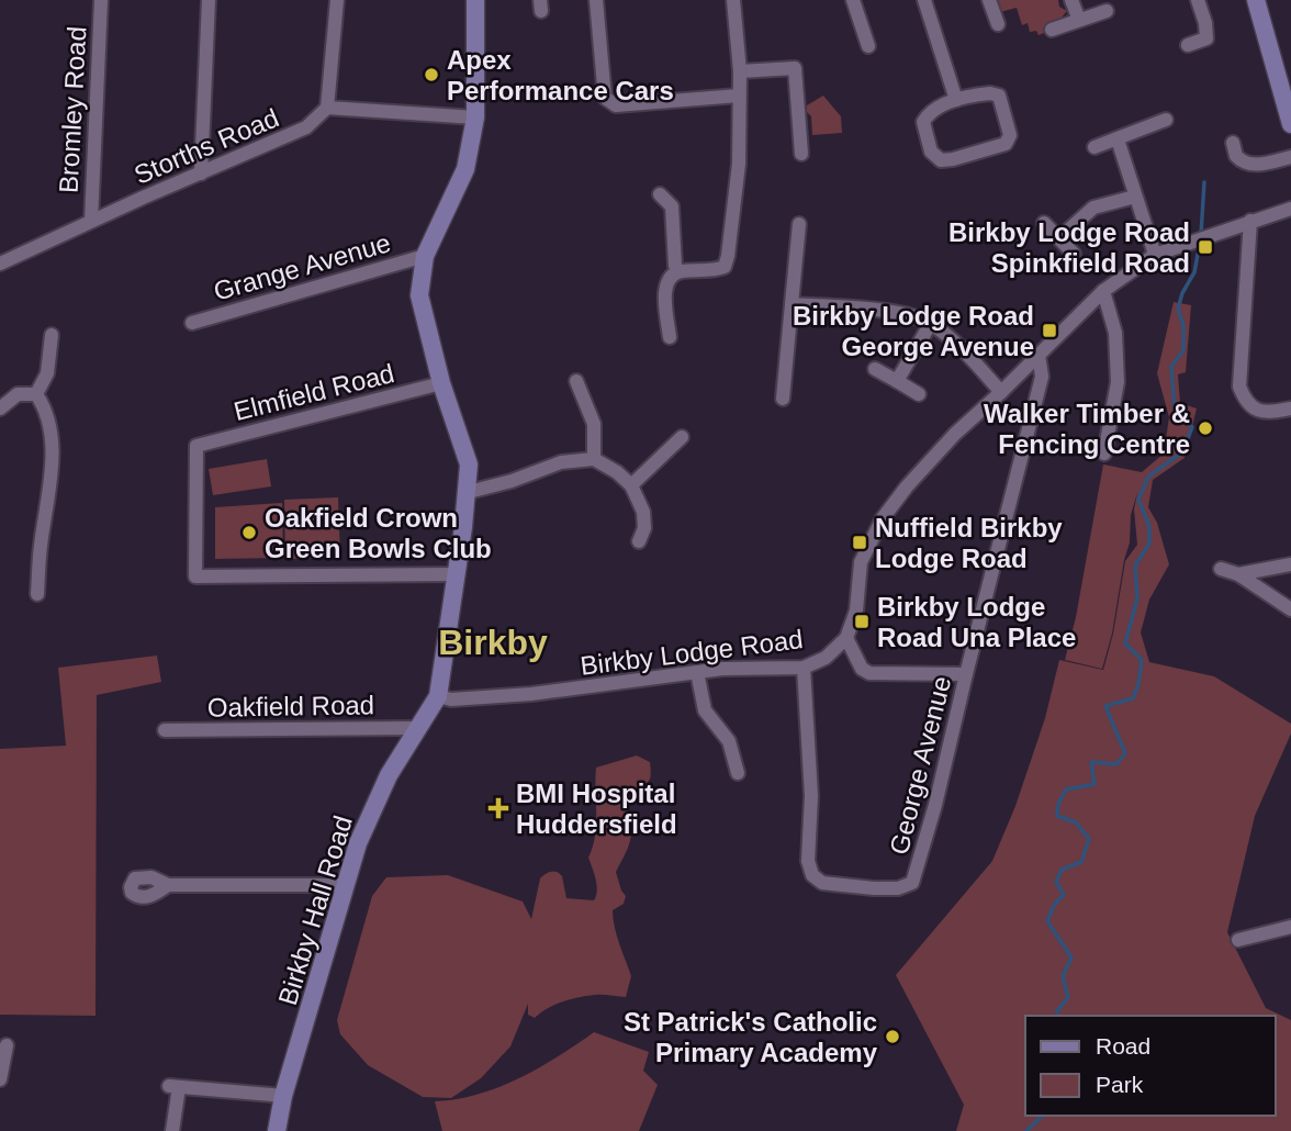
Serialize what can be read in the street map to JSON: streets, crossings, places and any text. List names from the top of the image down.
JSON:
{
  "streets": {
    "street": [
      "Bromley Road",
      "Storths Road",
      "Grange Avenue",
      "Elmfield Road",
      "Birkby Lodge Road",
      "Oakfield Road",
      "George Avenue",
      "Birkby Hall Road"
    ]
  },
  "crossings": [
    ["Bromley Road", "Storths Road"],
    ["Grange Avenue", "Birkby Hall Road"],
    ["Elmfield Road", "Birkby Hall Road"],
    ["Birkby Lodge Road", "George Avenue"],
    ["Birkby Lodge Road", "Birkby Hall Road"],
    ["Oakfield Road", "Birkby Hall Road"]
  ],
  "districts": ["Birkby"],
  "places": {
    "other": [
      "Apex Performance Cars",
      "Walker Timber & Fencing Centre",
      "Oakfield Crown Green Bowls Club",
      "St Patrick's Catholic Primary Academy"
    ],
    "transit": [
      "Birkby Lodge Road Spinkfield Road",
      "Birkby Lodge Road George Avenue",
      "Nuffield Birkby Lodge Road",
      "Birkby Lodge Road Una Place"
    ],
    "health": ["BMI Hospital Huddersfield"]
  },
  "legend": ["Road", "Park"]
}
